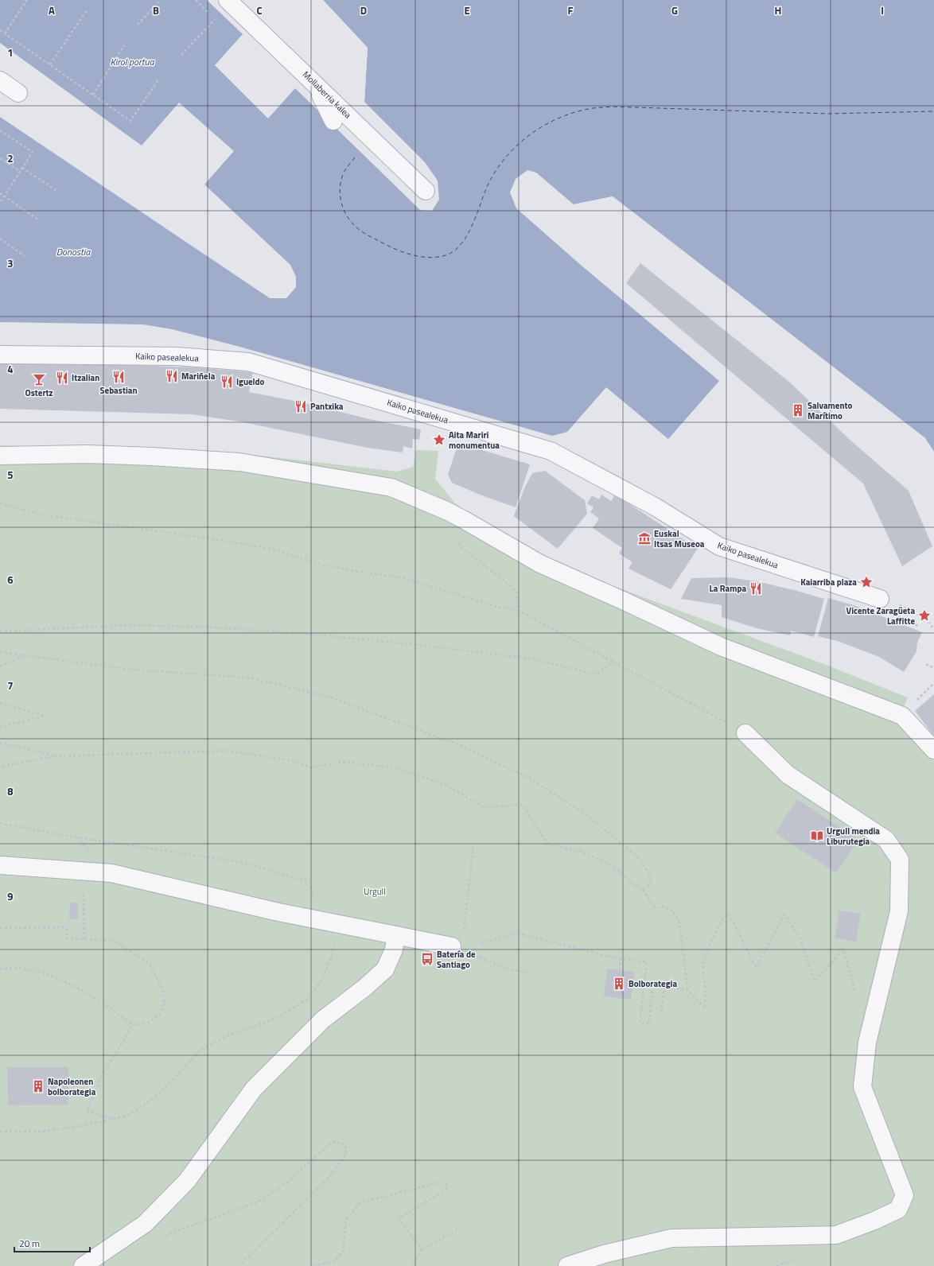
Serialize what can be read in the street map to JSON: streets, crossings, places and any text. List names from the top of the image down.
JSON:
{
  "streets": {
    "street": ["Mollaberria kalea", "Kaiko pasealekua"]
  },
  "water": ["Kirol portua", "Donostia"],
  "parks": ["Urgull"],
  "places": {
    "restaurant": [
      "Mariñela",
      "Sebastian",
      "Itzalian",
      "Igueldo",
      "Pantxika",
      "La Rampa"
    ],
    "bar": ["Ostertz"],
    "building": ["Salvamento Marítimo", "Bolborategia", "Napoleonen bolborategia"],
    "place": ["Aita Mariri monumentua", "Kaiarriba plaza", "Vicente Zaragüeta Laffitte"],
    "museum": ["Euskal Itsas Museoa"],
    "library": ["Urgull mendia Liburutegia"],
    "bus stop": ["Batería de Santiago"]
  },
  "scale_bar": "20 m",
  "grid": {
    "columns": [
      "A",
      "B",
      "C",
      "D",
      "E",
      "F",
      "G",
      "H",
      "I"
    ],
    "rows": [
      "1",
      "2",
      "3",
      "4",
      "5",
      "6",
      "7",
      "8",
      "9"
    ]
  }
}
